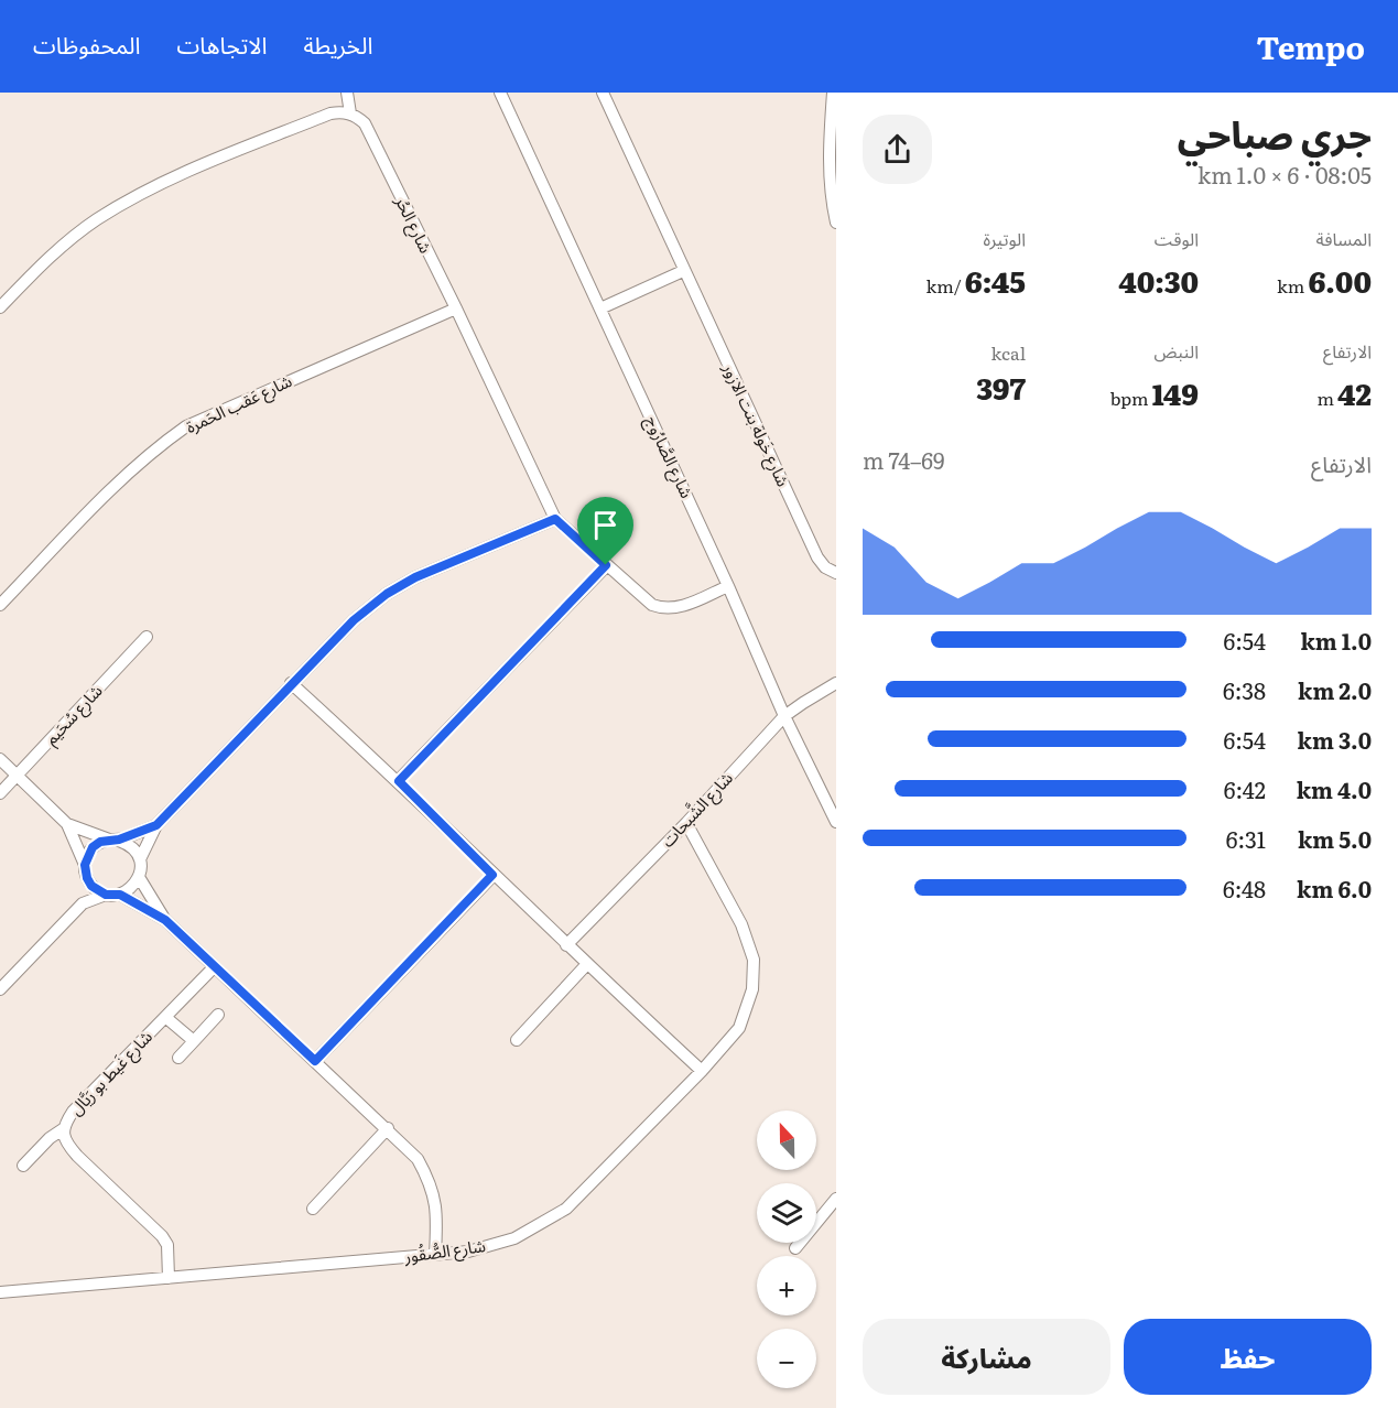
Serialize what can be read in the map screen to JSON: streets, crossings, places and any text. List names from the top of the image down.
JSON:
{
  "streets": {
    "street": [
      "شارع الحُر",
      "شارع عَقب الحَمرة",
      "شارع خَولة بنت الازور",
      "شارع الصَّارُوج",
      "شارع سُحَيم",
      "شارع الشَّبحات",
      "شارع غَيط بو رَيَّال",
      "شارع الصُّقُور"
    ]
  },
  "crossings": [
    ["شارع الحُر", "شارع عَقب الحَمرة"],
    ["شارع الحُر", "شارع الصَّارُوج"],
    ["شارع الصَّارُوج", "شارع الشَّبحات"],
    ["شارع الشَّبحات", "شارع الصُّقُور"],
    ["شارع غَيط بو رَيَّال", "شارع الصُّقُور"]
  ],
  "north": "top",
  "page": {
    "header": "Tempo",
    "nav": ["الخريطة", "الاتجاهات", "المحفوظات"],
    "heading": ["جري صباحي", "08:05 · 6 × 1.0 km"],
    "stats": [
      ["المسافة", "6.00 km"],
      ["الوقت", "40:30"],
      ["الوتيرة", "6:45 /km"],
      ["الارتفاع", "42 m"],
      ["النبض", "149 bpm"],
      ["kcal", "397"]
    ],
    "chart": ["الارتفاع", "69–74 m"],
    "list": [
      {
        "name": "1.0 km",
        "note": "6:54"
      },
      {
        "name": "2.0 km",
        "note": "6:38"
      },
      {
        "name": "3.0 km",
        "note": "6:54"
      },
      {
        "name": "4.0 km",
        "note": "6:42"
      },
      {
        "name": "5.0 km",
        "note": "6:31"
      },
      {
        "name": "6.0 km",
        "note": "6:48"
      }
    ],
    "map_buttons": ["+", "−"],
    "buttons": ["حفظ", "مشاركة"]
  }
}
